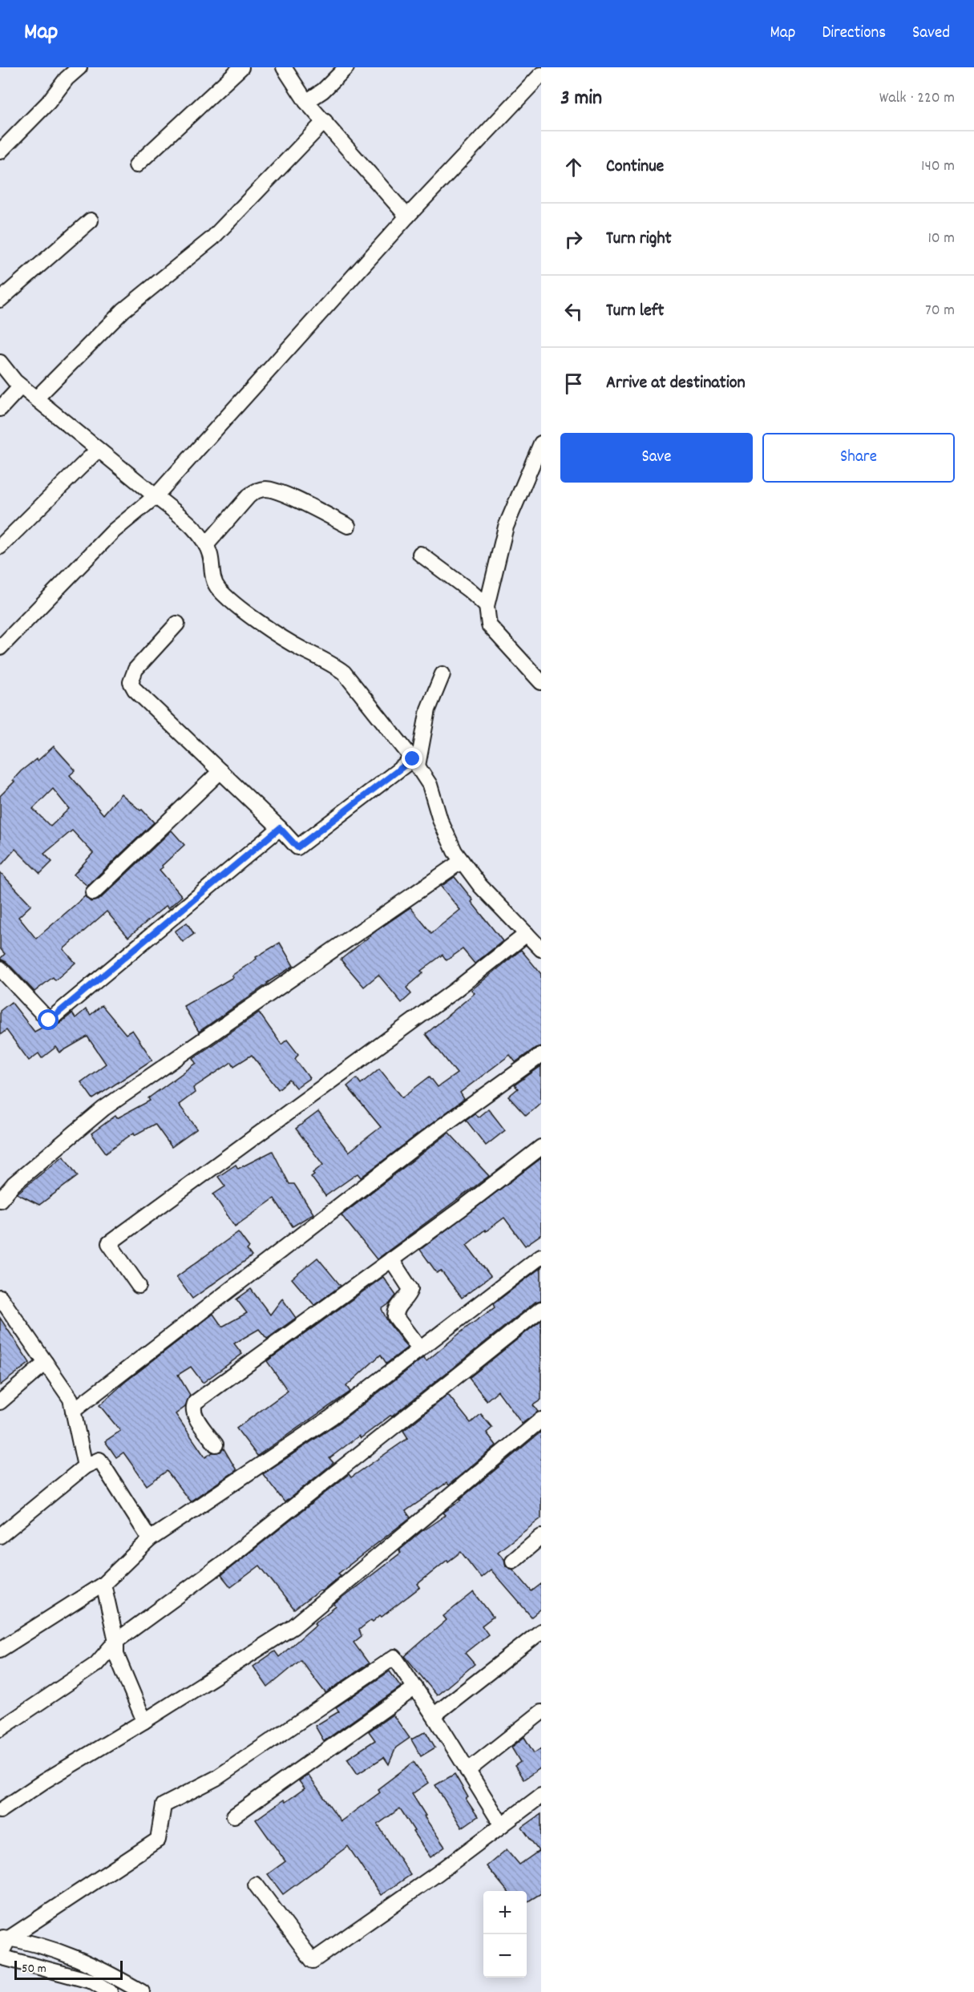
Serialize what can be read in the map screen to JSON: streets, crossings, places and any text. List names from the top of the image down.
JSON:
{
  "scale_bar": "50 m",
  "page": {
    "header": "Map",
    "nav": ["Map", "Directions", "Saved"],
    "heading": ["3 min", "Walk · 220 m"],
    "list": [
      ["Continue", "140 m"],
      ["Turn right", "10 m"],
      ["Turn left", "70 m"],
      "Arrive at destination"
    ],
    "buttons": ["Save", "Share"],
    "map_buttons": ["+", "−"],
    "scale": "50 m"
  }
}
